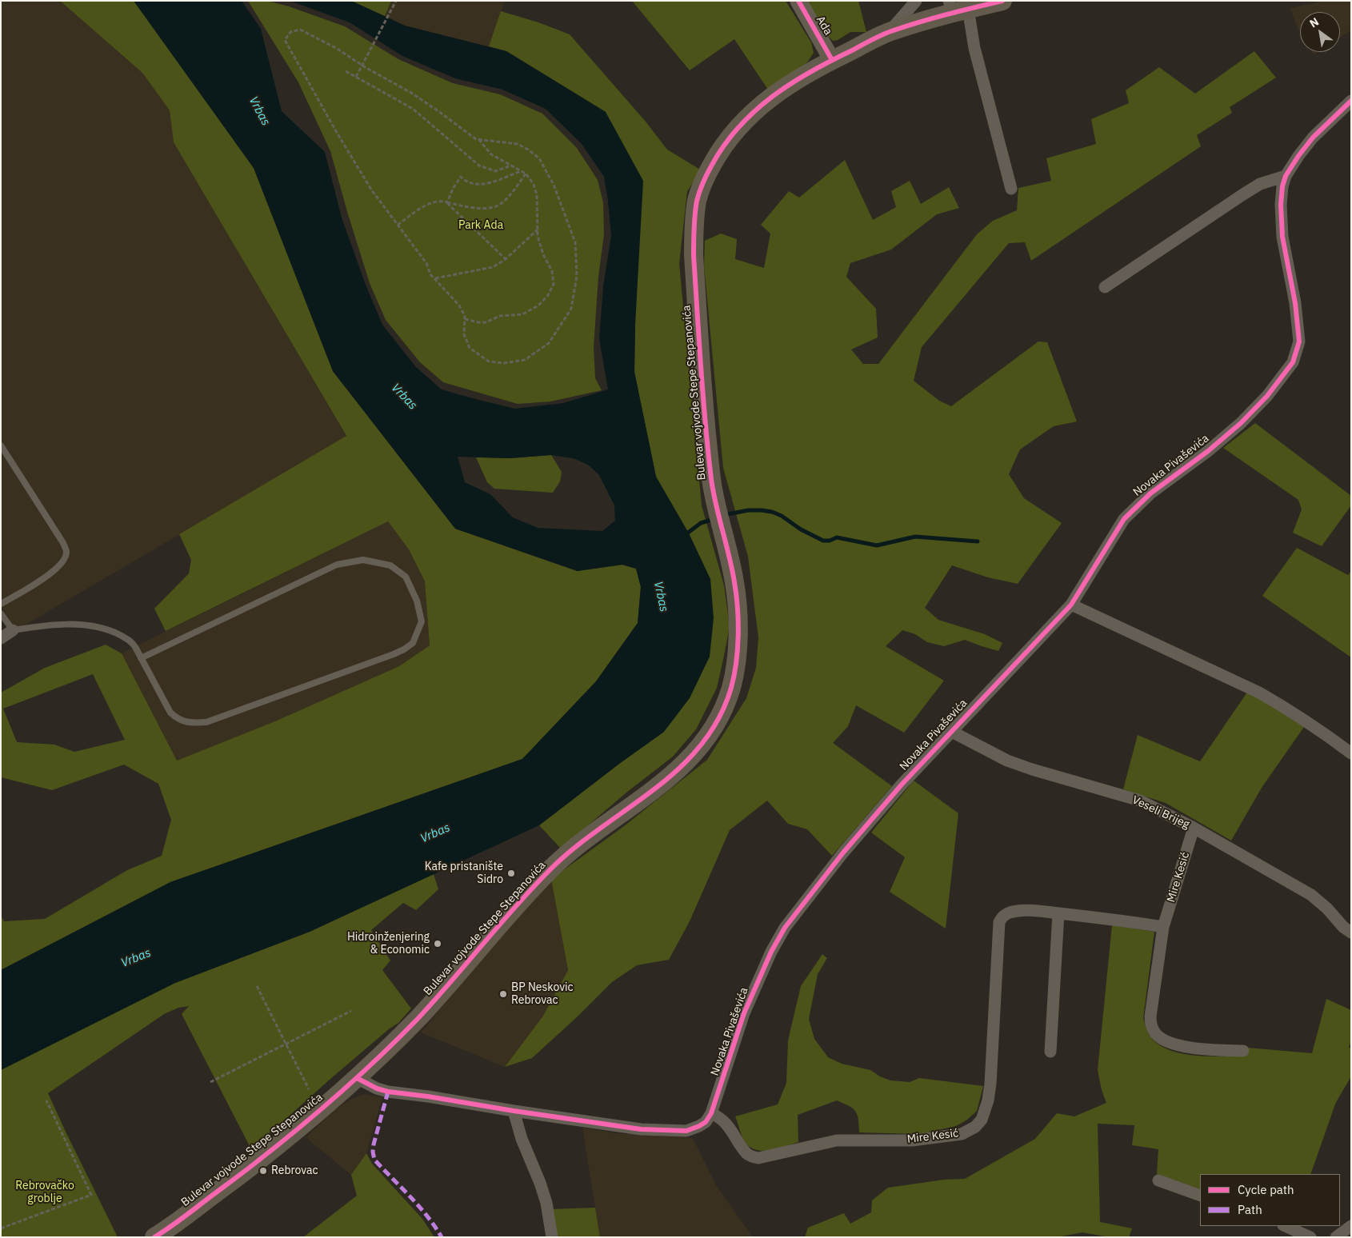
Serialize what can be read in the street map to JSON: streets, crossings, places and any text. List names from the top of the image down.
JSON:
{
  "streets": {
    "main road": ["Bulevar vojvode Stepe Stepanovića"],
    "street": [
      "Ada",
      "Novaka Pivaševića",
      "Veseli Brijeg",
      "Mire Kesić"
    ]
  },
  "crossings": [
    ["Ada", "Bulevar vojvode Stepe Stepanovića"],
    ["Bulevar vojvode Stepe Stepanovića", "Novaka Pivaševića"],
    ["Novaka Pivaševića", "Veseli Brijeg"],
    ["Novaka Pivaševića", "Mire Kesić"],
    ["Veseli Brijeg", "Mire Kesić"]
  ],
  "water": ["Vrbas"],
  "parks": ["Park Ada", "Rebrovačko groblje"],
  "places": [
    "Kafe pristanište Sidro",
    "Hidroinženjering & Economic",
    "BP Neskovic Rebrovac",
    "Rebrovac"
  ],
  "legend": ["Cycle path", "Path"],
  "north": "top left"
}
